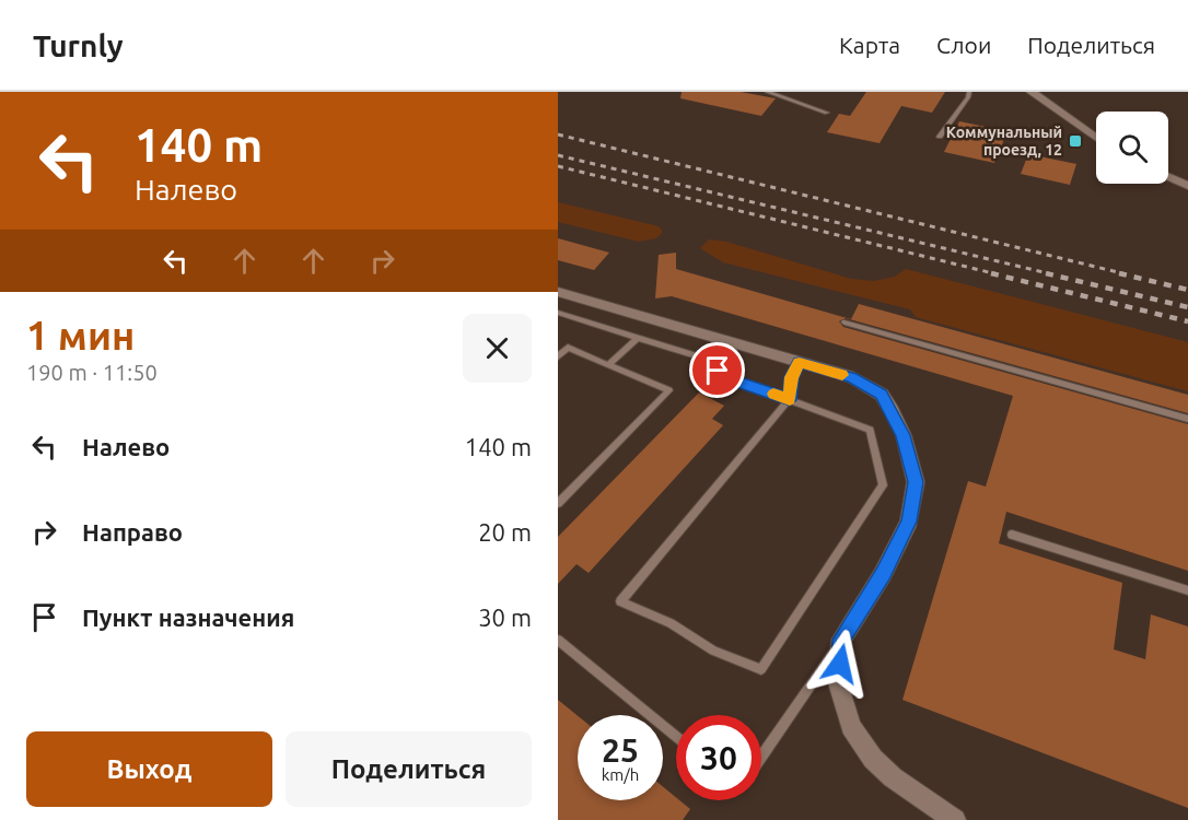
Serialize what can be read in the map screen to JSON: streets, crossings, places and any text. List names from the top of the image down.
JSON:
{
  "places": {
    "transit": ["Коммунальный проезд, 12"]
  },
  "page": {
    "header": "Turnly",
    "nav": ["Карта", "Слои", "Поделиться"],
    "turn": ["140 m", "Налево"],
    "heading": ["1 мин", "190 m · 11:50"],
    "list": [
      {
        "name": "Налево",
        "value": "140 m"
      },
      {
        "name": "Направо",
        "value": "20 m"
      },
      {
        "name": "Пункт назначения",
        "value": "30 m"
      }
    ],
    "speed": "25 km/h",
    "limit": "30",
    "buttons": ["Выход", "Поделиться"]
  }
}
